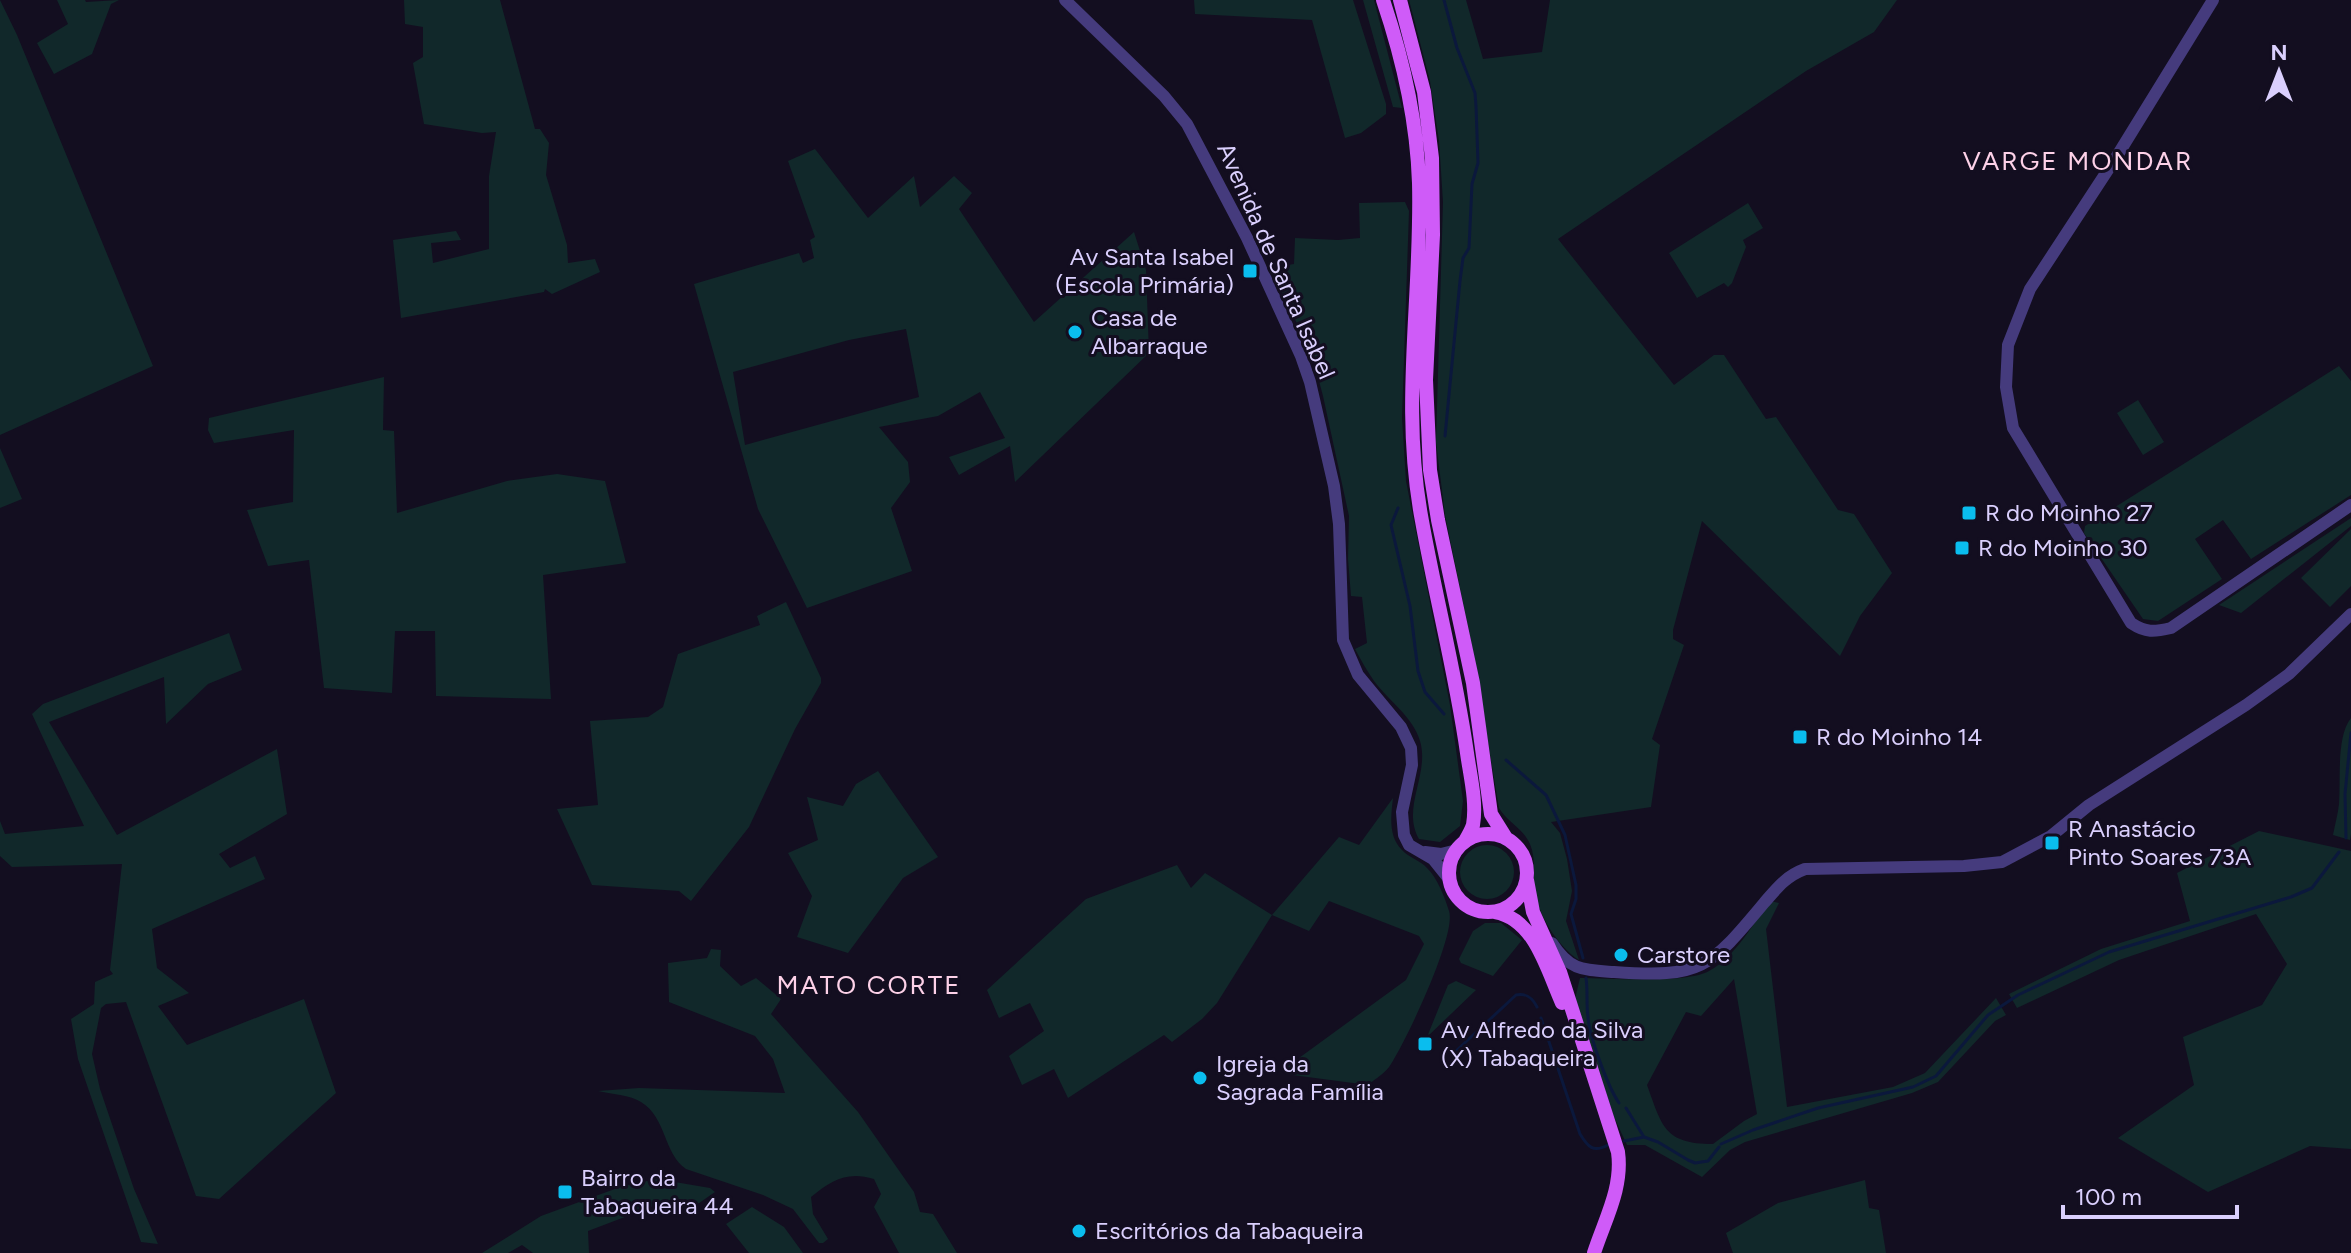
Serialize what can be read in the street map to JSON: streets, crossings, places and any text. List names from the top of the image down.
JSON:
{
  "streets": {
    "street": ["Avenida de Santa Isabel"]
  },
  "districts": ["VARGE MONDAR", "MATO CORTE"],
  "places": {
    "transit": [
      "Av Santa Isabel (Escola Primária)",
      "R do Moinho 27",
      "R do Moinho 30",
      "R do Moinho 14",
      "R Anastácio Pinto Soares 73A",
      "Av Alfredo da Silva (X) Tabaqueira",
      "Bairro da Tabaqueira 44"
    ],
    "other": [
      "Casa de Albarraque",
      "Carstore",
      "Igreja da Sagrada Família",
      "Escritórios da Tabaqueira"
    ]
  },
  "scale_bar": "100 m",
  "north": "top"
}
